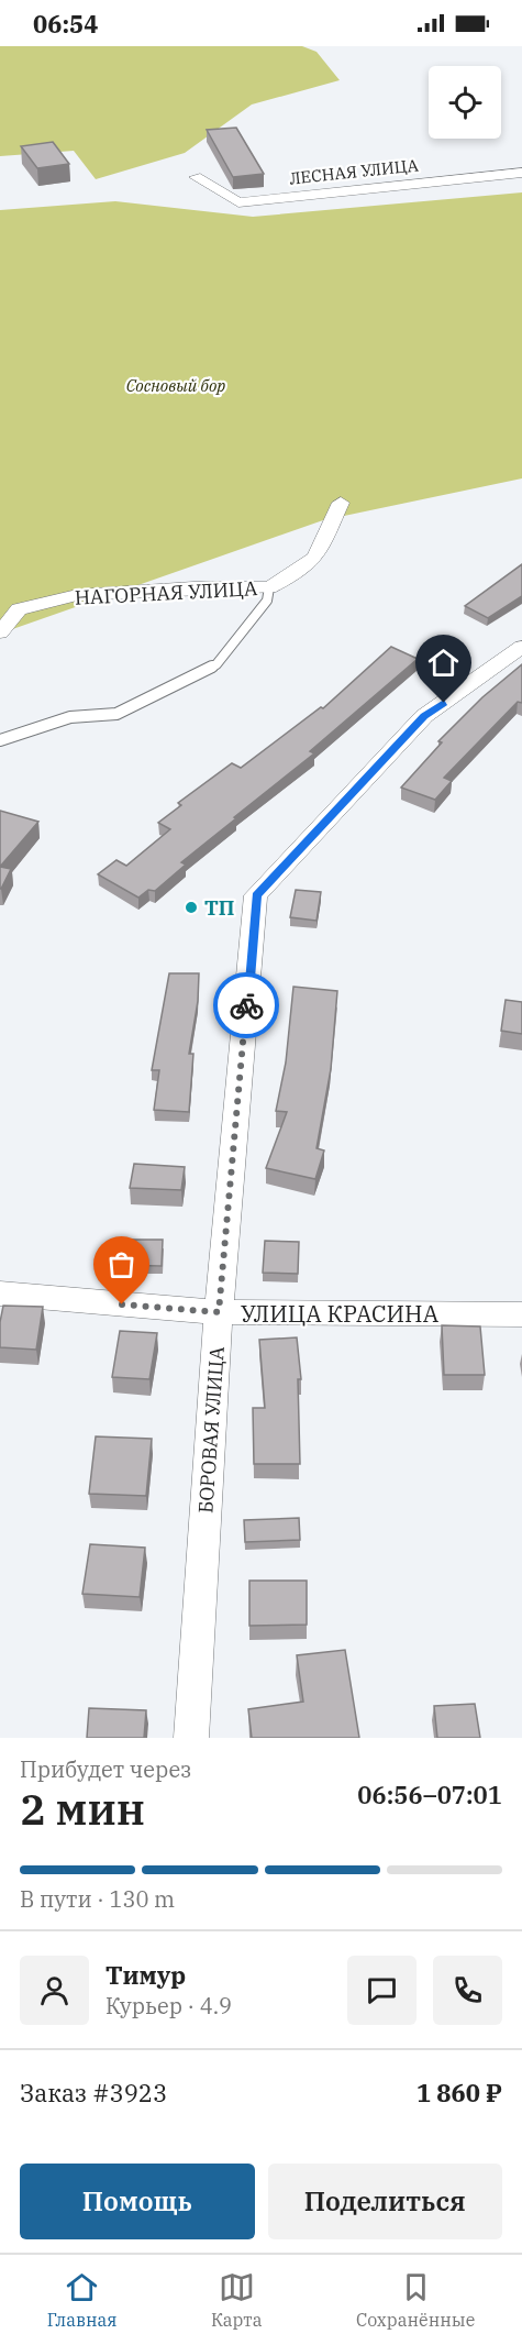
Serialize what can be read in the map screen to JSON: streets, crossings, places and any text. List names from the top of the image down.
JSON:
{
  "streets": {
    "street": [
      "ЛЕСНАЯ УЛИЦА",
      "НАГОРНАЯ УЛИЦА",
      "УЛИЦА КРАСИНА",
      "БОРОВАЯ УЛИЦА"
    ]
  },
  "crossings": [
    ["УЛИЦА КРАСИНА", "БОРОВАЯ УЛИЦА"]
  ],
  "parks": ["Сосновый бор"],
  "places": ["ТП"],
  "page": {
    "status": "06:54",
    "heading": ["2 мин", "Прибудет через", "06:56–07:01"],
    "panel": [
      "Тимур",
      "Курьер · 4.9",
      "Заказ #3923",
      "1 860 ₽"
    ],
    "bar": "В пути · 130 m",
    "buttons": ["Помощь", "Поделиться"],
    "tabs": ["Главная", "Карта", "Сохранённые"]
  }
}
